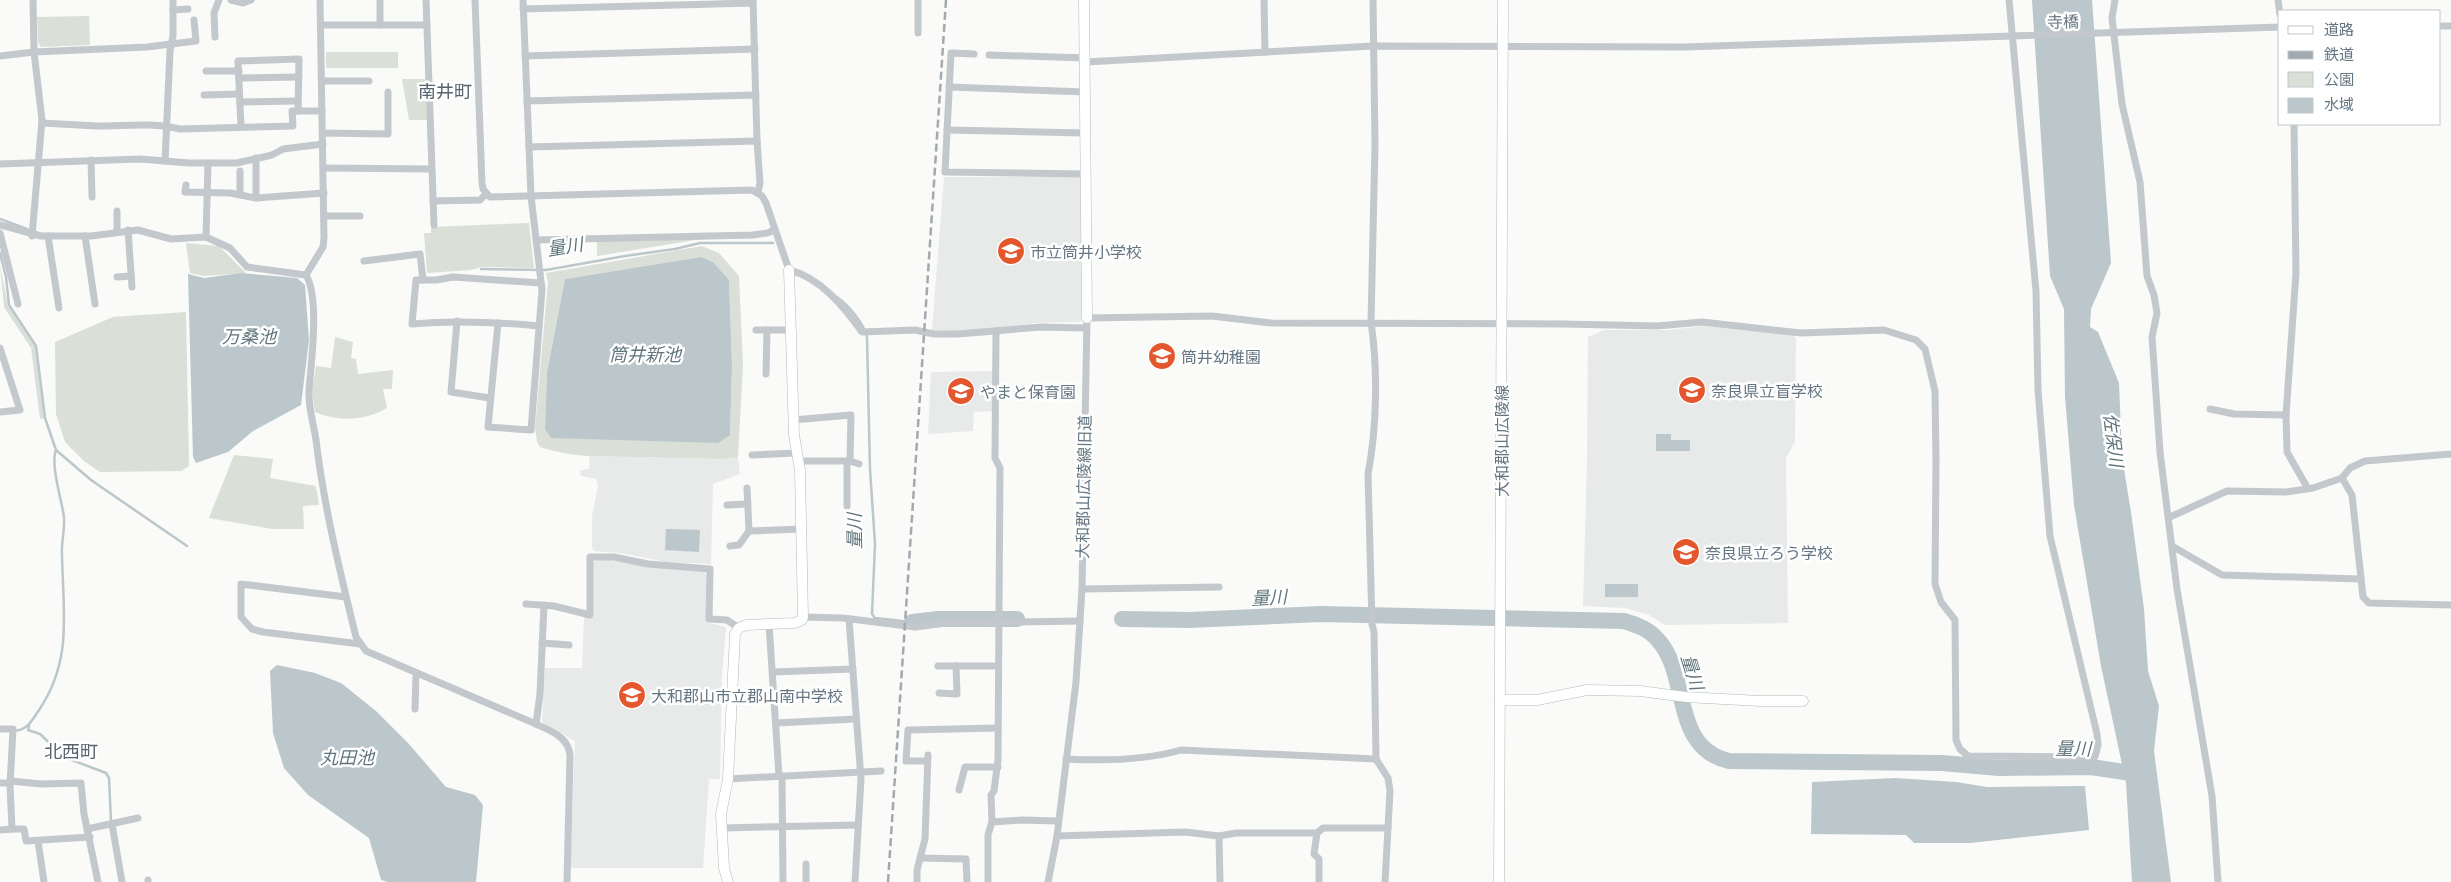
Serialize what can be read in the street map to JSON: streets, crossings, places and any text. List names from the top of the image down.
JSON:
{
  "streets": {
    "street": ["寺橋", "大和郡山広陵線", "大和郡山広陵線旧道"]
  },
  "crossings": [
    ["寺橋", "大和郡山広陵線"],
    ["寺橋", "大和郡山広陵線旧道"]
  ],
  "districts": ["南井町", "北西町"],
  "water": [
    "量川",
    "万桑池",
    "筒井新池",
    "佐保川",
    "丸田池"
  ],
  "places": {
    "school or university": [
      "市立筒井小学校",
      "筒井幼稚園",
      "奈良県立盲学校",
      "やまと保育園",
      "奈良県立ろう学校",
      "大和郡山市立郡山南中学校"
    ]
  },
  "legend": [
    "道路",
    "鉄道",
    "公園",
    "水域"
  ]
}
